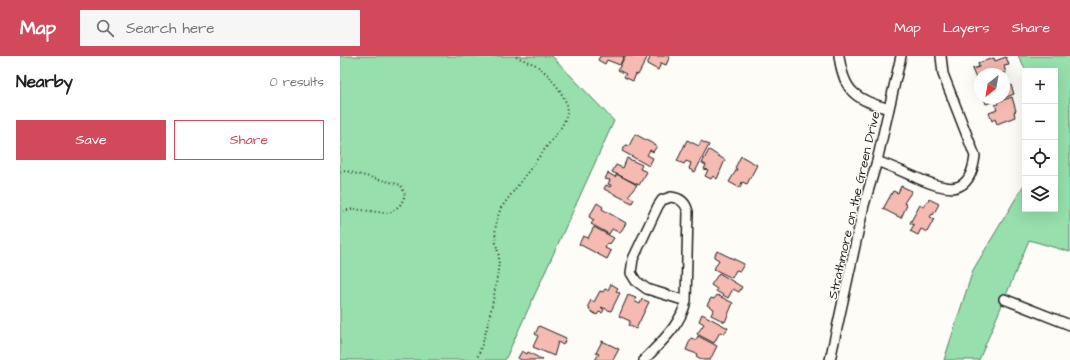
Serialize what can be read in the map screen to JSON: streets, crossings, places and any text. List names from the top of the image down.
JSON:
{
  "streets": {
    "street": ["Strathmore on the Green Drive"]
  },
  "north": "bottom left",
  "page": {
    "header": "Map",
    "search": "Search here",
    "nav": ["Map", "Layers", "Share"],
    "heading": ["Nearby", "0 results"],
    "map_buttons": ["+", "−"],
    "buttons": ["Save", "Share"]
  }
}
